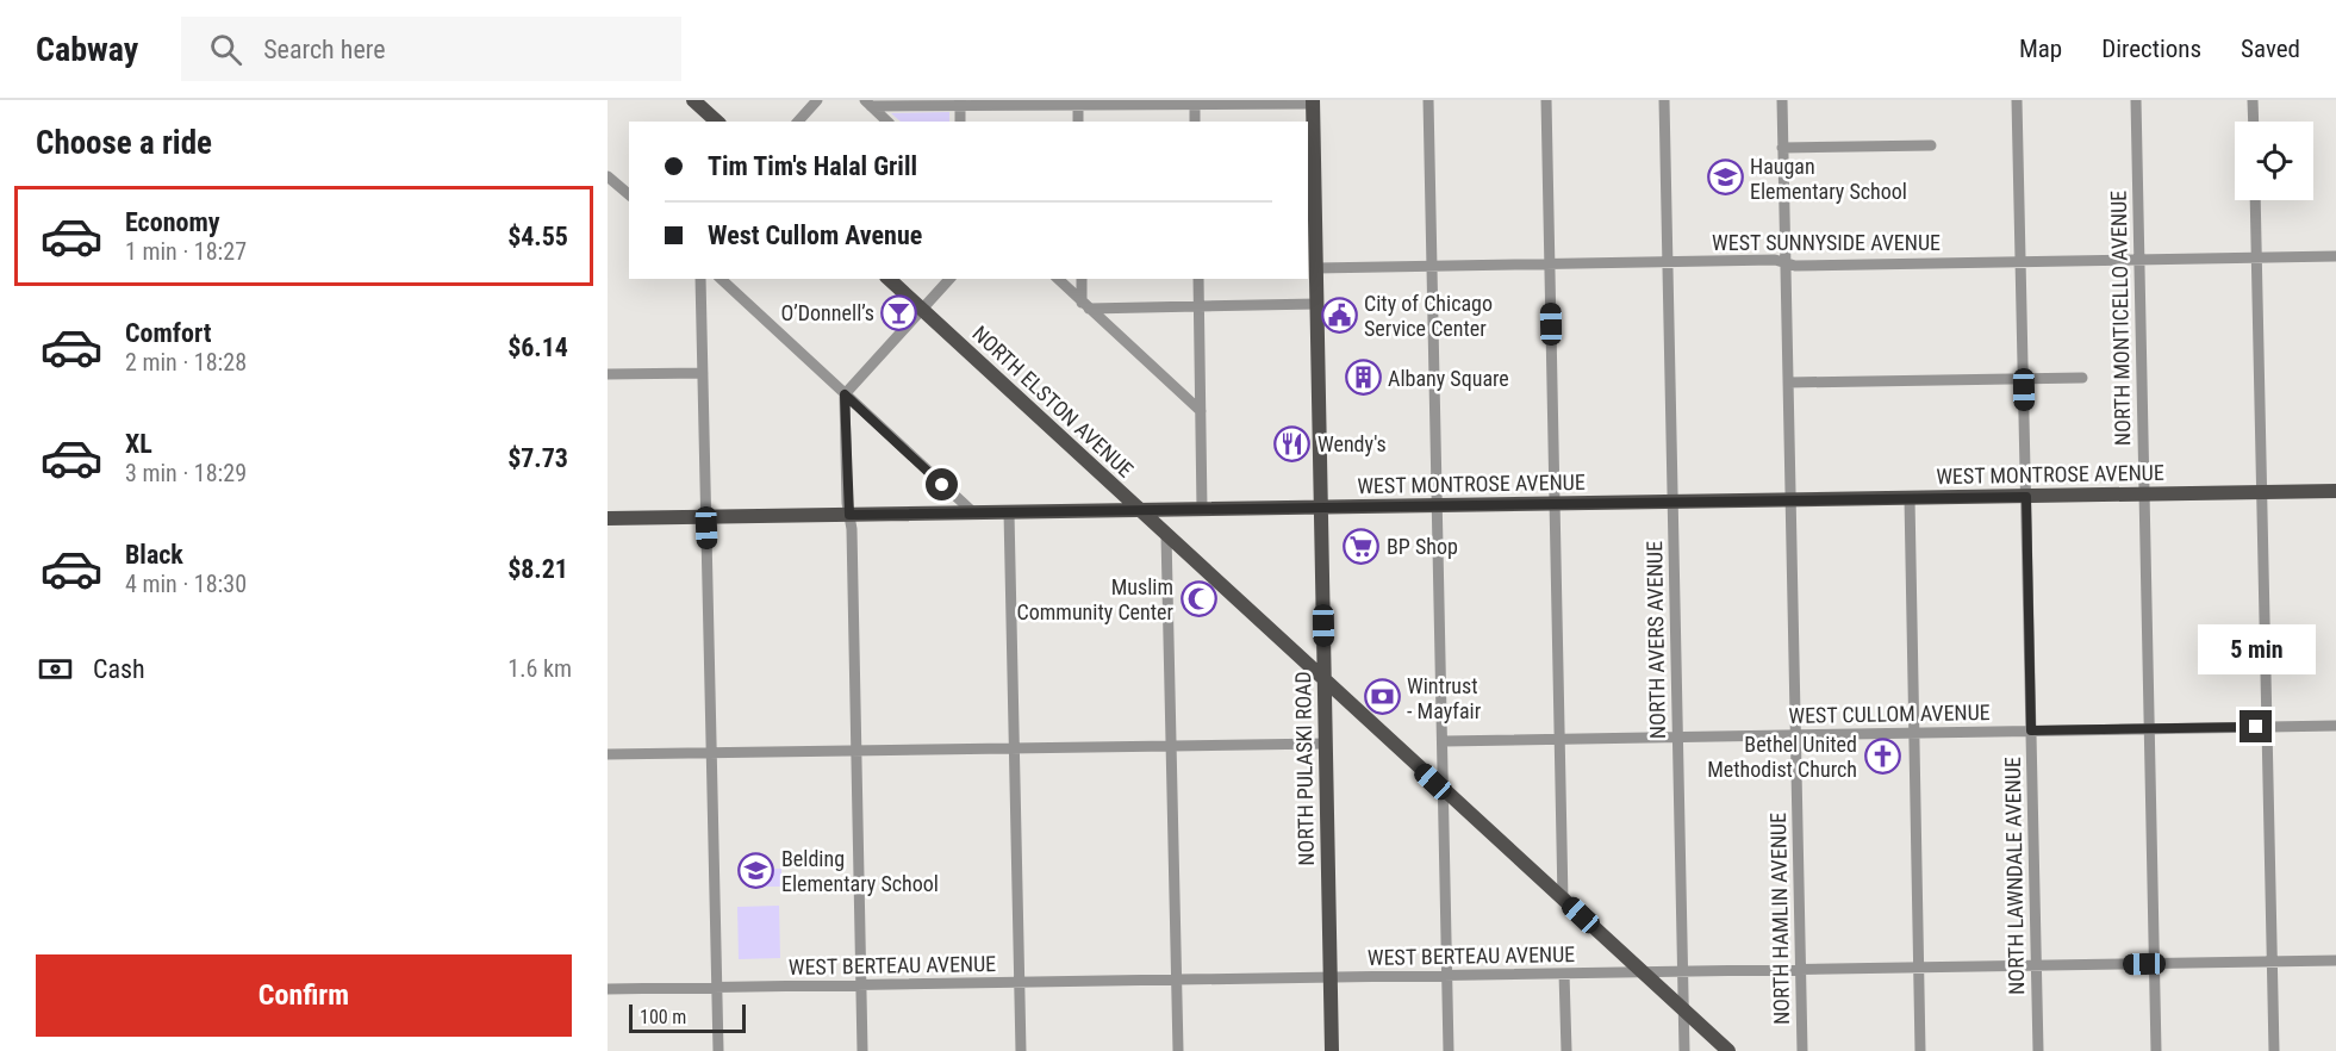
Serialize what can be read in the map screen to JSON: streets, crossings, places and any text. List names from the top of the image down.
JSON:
{
  "streets": {
    "main road": ["NORTH ELSTON AVENUE", "WEST MONTROSE AVENUE", "NORTH PULASKI ROAD"],
    "street": [
      "WEST SUNNYSIDE AVENUE",
      "NORTH MONTICELLO AVENUE",
      "NORTH AVERS AVENUE",
      "WEST CULLOM AVENUE",
      "NORTH LAWNDALE AVENUE",
      "NORTH HAMLIN AVENUE",
      "WEST BERTEAU AVENUE"
    ]
  },
  "crossings": [
    ["WEST SUNNYSIDE AVENUE", "NORTH MONTICELLO AVENUE"],
    ["WEST SUNNYSIDE AVENUE", "NORTH AVERS AVENUE"],
    ["WEST SUNNYSIDE AVENUE", "NORTH PULASKI ROAD"],
    ["WEST SUNNYSIDE AVENUE", "NORTH LAWNDALE AVENUE"],
    ["WEST SUNNYSIDE AVENUE", "NORTH HAMLIN AVENUE"],
    ["NORTH MONTICELLO AVENUE", "WEST MONTROSE AVENUE"],
    ["NORTH MONTICELLO AVENUE", "WEST CULLOM AVENUE"],
    ["NORTH MONTICELLO AVENUE", "WEST BERTEAU AVENUE"],
    ["NORTH ELSTON AVENUE", "WEST MONTROSE AVENUE"],
    ["NORTH ELSTON AVENUE", "NORTH AVERS AVENUE"],
    ["NORTH ELSTON AVENUE", "NORTH PULASKI ROAD"],
    ["NORTH ELSTON AVENUE", "WEST BERTEAU AVENUE"],
    ["WEST MONTROSE AVENUE", "NORTH AVERS AVENUE"],
    ["WEST MONTROSE AVENUE", "NORTH PULASKI ROAD"],
    ["WEST MONTROSE AVENUE", "NORTH LAWNDALE AVENUE"],
    ["WEST MONTROSE AVENUE", "NORTH HAMLIN AVENUE"],
    ["NORTH AVERS AVENUE", "WEST CULLOM AVENUE"],
    ["NORTH AVERS AVENUE", "WEST BERTEAU AVENUE"],
    ["WEST CULLOM AVENUE", "NORTH LAWNDALE AVENUE"],
    ["WEST CULLOM AVENUE", "NORTH HAMLIN AVENUE"],
    ["NORTH PULASKI ROAD", "WEST BERTEAU AVENUE"],
    ["NORTH LAWNDALE AVENUE", "WEST BERTEAU AVENUE"],
    ["NORTH HAMLIN AVENUE", "WEST BERTEAU AVENUE"]
  ],
  "places": {
    "school or university": ["Haugan Elementary School", "Belding Elementary School"],
    "bar": ["O’Donnell’s"],
    "public building": ["City of Chicago Service Center"],
    "building": ["Albany Square"],
    "restaurant": ["Wendy's"],
    "supermarket": ["BP Shop"],
    "mosque": ["Muslim Community Center"],
    "bank": ["Wintrust - Mayfair"],
    "church": ["Bethel United Methodist Church"]
  },
  "scale_bar": "100 m",
  "page": {
    "header": "Cabway",
    "search": "Search here",
    "nav": ["Map", "Directions", "Saved"],
    "heading": "Choose a ride",
    "banner": ["Tim Tim's Halal Grill", "West Cullom Avenue"],
    "list": [
      {
        "name": "Economy",
        "note": "1 min · 18:27",
        "value": "$4.55"
      },
      {
        "name": "Comfort",
        "note": "2 min · 18:28",
        "value": "$6.14"
      },
      {
        "name": "XL",
        "note": "3 min · 18:29",
        "value": "$7.73"
      },
      {
        "name": "Black",
        "note": "4 min · 18:30",
        "value": "$8.21"
      }
    ],
    "bubble": "5 min",
    "pay": ["Cash", "1.6 km"],
    "buttons": "Confirm",
    "scale": "100 m"
  }
}
